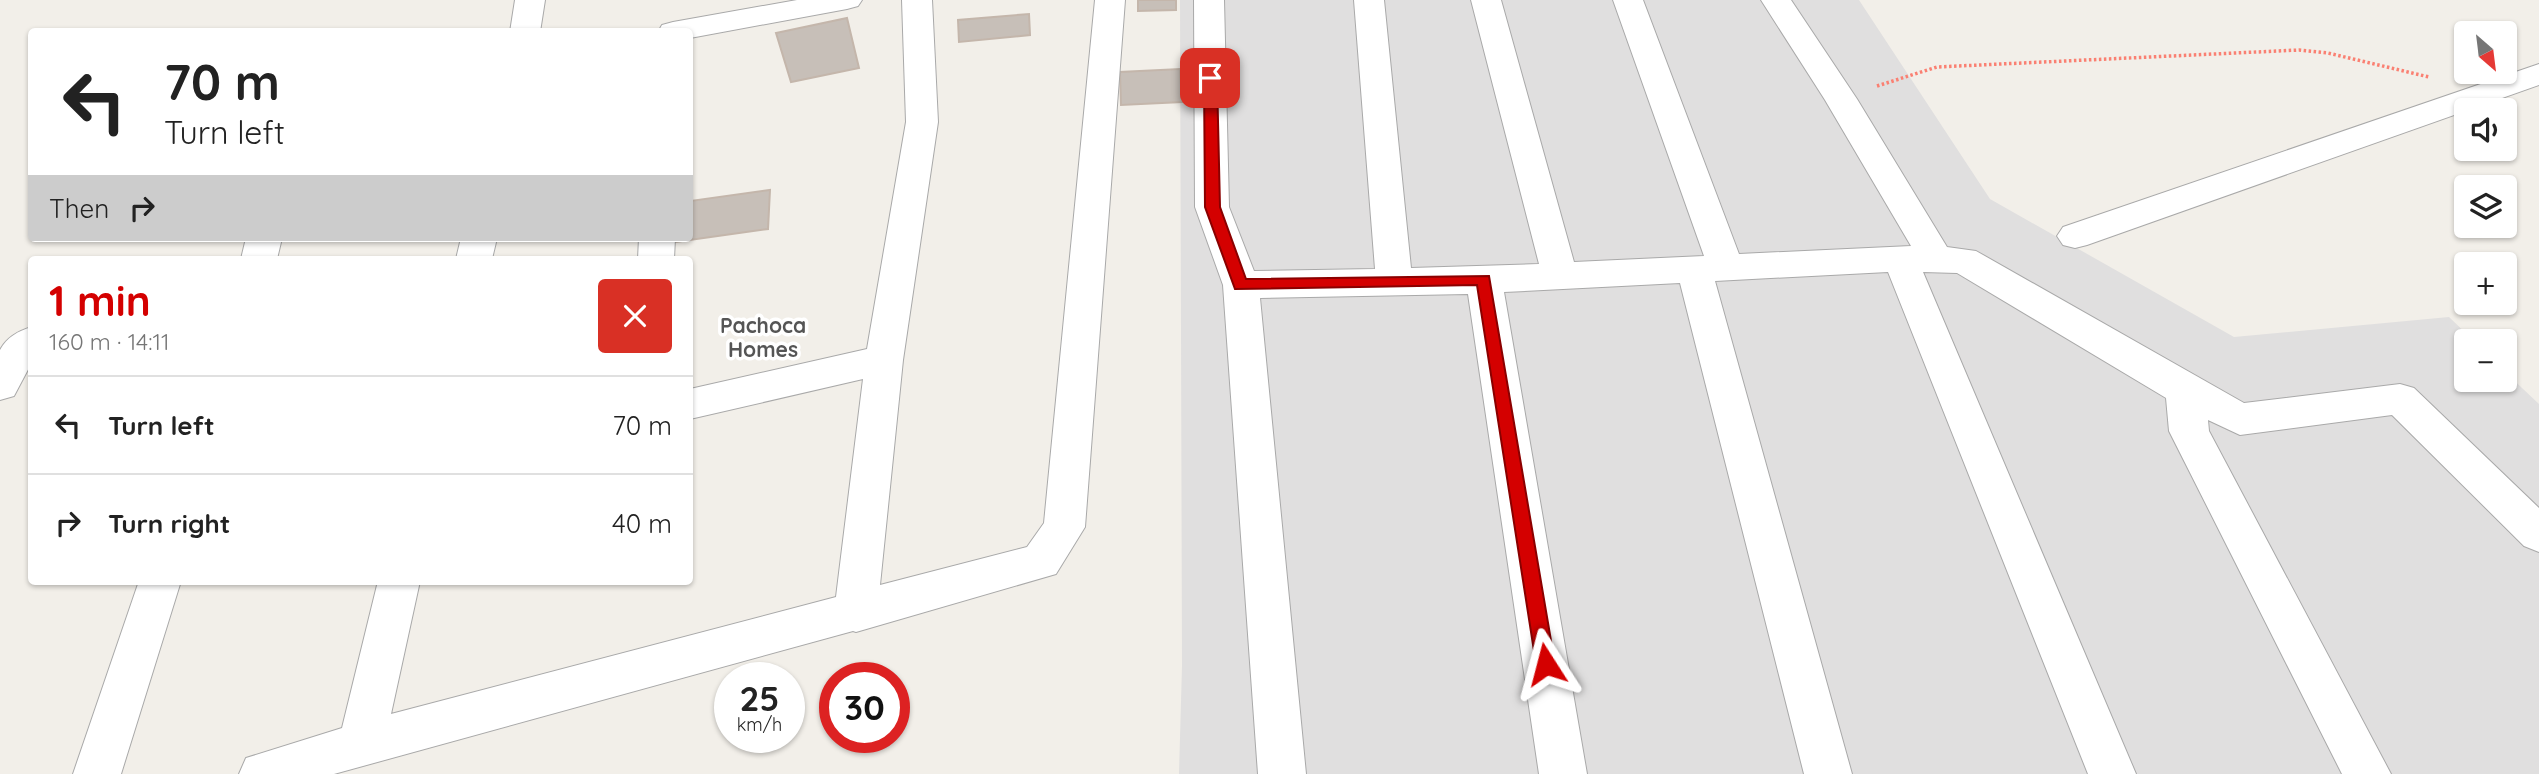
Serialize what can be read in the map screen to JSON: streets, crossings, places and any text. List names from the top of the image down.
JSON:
{
  "districts": ["Pachoca Homes"],
  "north": "bottom right",
  "page": {
    "map_buttons": ["+", "−"],
    "turn": ["70 m", "Turn left"],
    "then": "Then",
    "heading": ["1 min", "160 m · 14:11"],
    "list": [
      {
        "name": "Turn left",
        "value": "70 m"
      },
      {
        "name": "Turn right",
        "value": "40 m"
      }
    ],
    "speed": "25 km/h",
    "limit": "30"
  }
}
